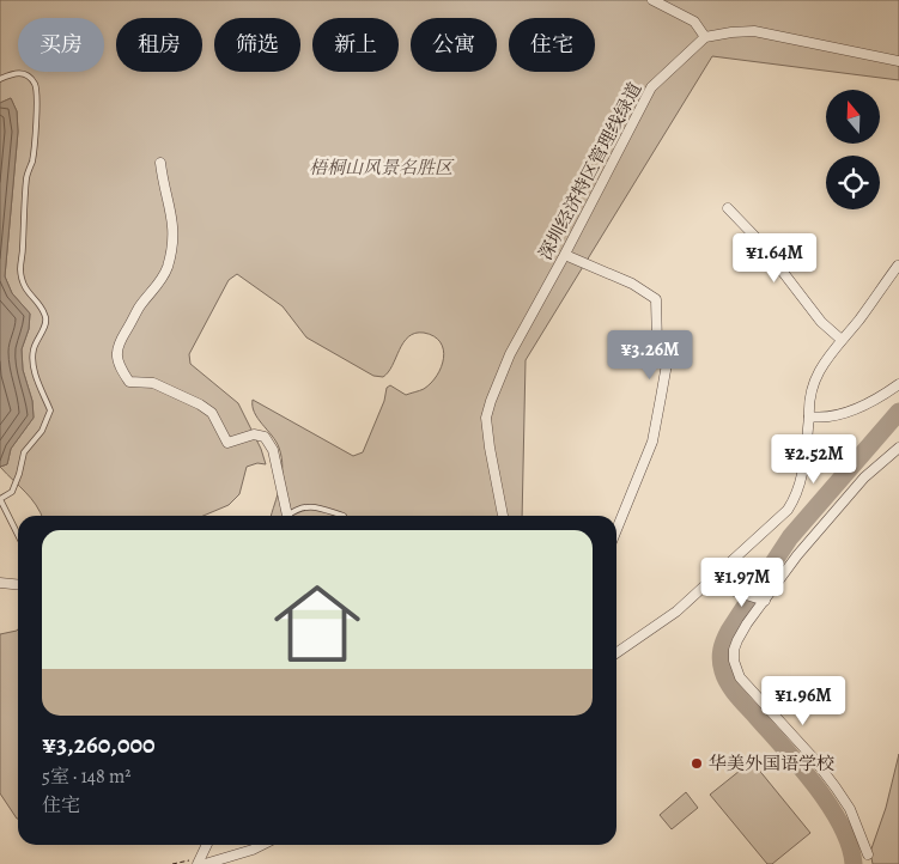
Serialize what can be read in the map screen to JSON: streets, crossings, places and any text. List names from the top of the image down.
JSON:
{
  "streets": {
    "street": ["深圳经济特区管理线绿道"]
  },
  "parks": ["梧桐山风景名胜区"],
  "places": ["华美外国语学校"],
  "north": "top",
  "page": {
    "chip": [
      "买房",
      "租房",
      "筛选",
      "新上",
      "公寓",
      "住宅"
    ],
    "price": [
      "¥1.64M",
      "¥3.26M",
      "¥2.52M",
      "¥1.97M",
      "¥1.96M"
    ],
    "list": [
      {
        "name": "¥3,260,000",
        "note": "5室 · 148 m² · 住宅"
      }
    ]
  }
}
